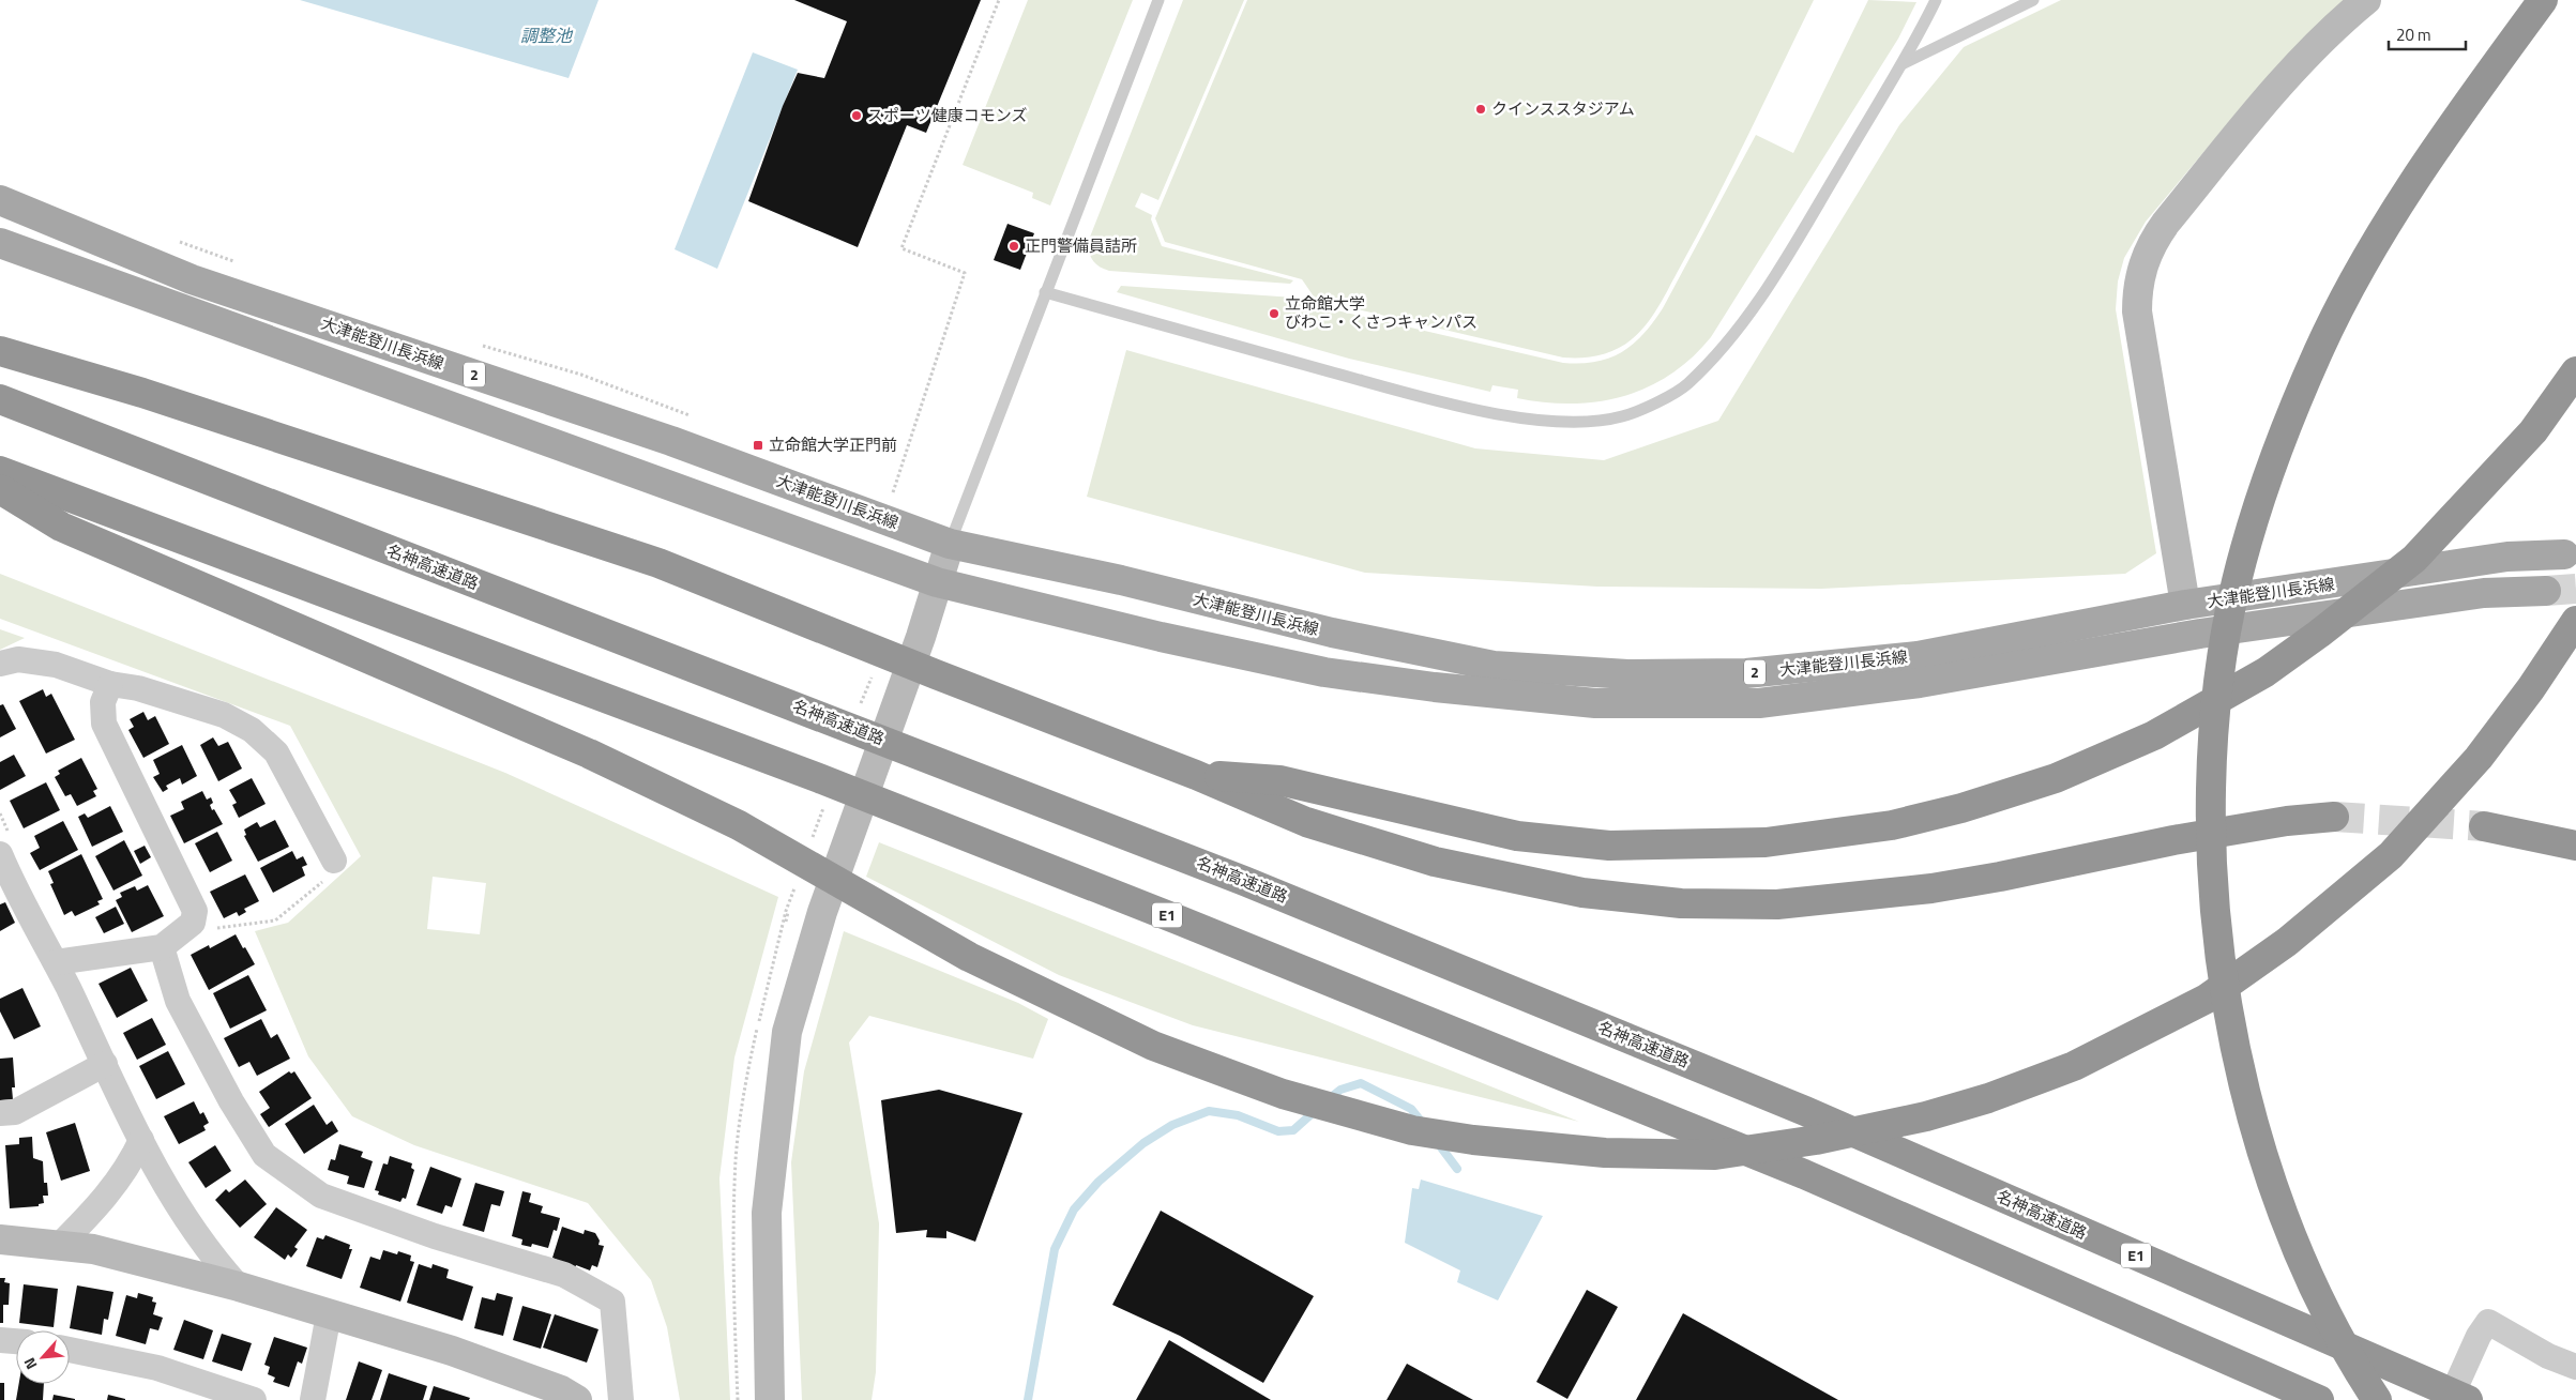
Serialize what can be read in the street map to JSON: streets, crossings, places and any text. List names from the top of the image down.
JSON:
{
  "streets": {
    "highway": ["名神高速道路", "E1"],
    "main road": ["大津能登川長浜線", "2"]
  },
  "water": ["調整池"],
  "places": {
    "other": [
      "クインススタジアム",
      "スポーツ健康コモンズ",
      "正門警備員詰所",
      "立命館大学 びわこ・くさつキャンパス"
    ],
    "transit": ["立命館大学正門前"]
  },
  "scale_bar": "20 m",
  "north": "bottom left"
}
